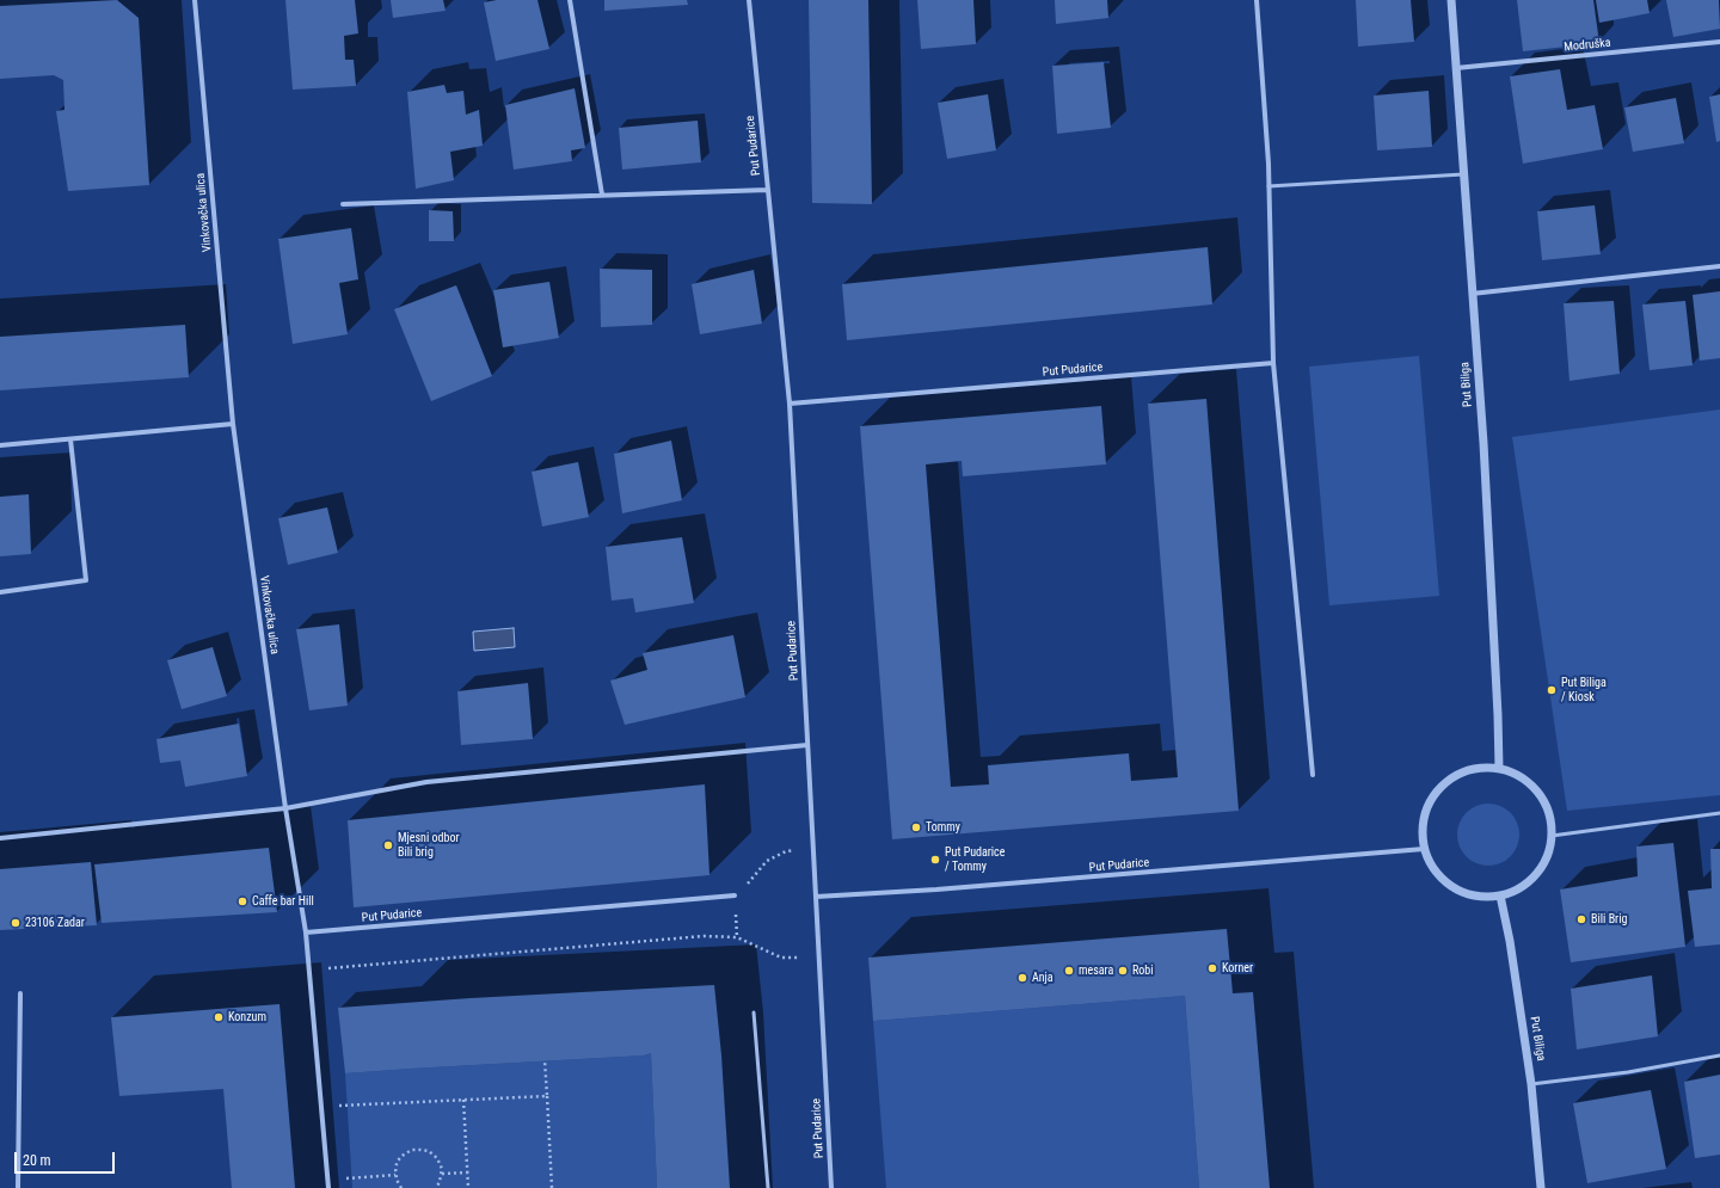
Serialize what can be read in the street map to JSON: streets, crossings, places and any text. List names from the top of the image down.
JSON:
{
  "streets": {
    "street": [
      "Modruška",
      "Put Pudarice",
      "Vinkovačka ulica",
      "Put Biliga"
    ]
  },
  "crossings": [
    ["Modruška", "Put Biliga"],
    ["Put Pudarice", "Vinkovačka ulica"],
    ["Put Pudarice", "Put Biliga"]
  ],
  "places": [
    "Put Biliga / Kiosk",
    "Tommy",
    "Mjesni odbor Bili brig",
    "Put Pudarice / Tommy",
    "Caffe bar Hill",
    "Bili Brig",
    "23106 Zadar",
    "Korner",
    "mesara",
    "Robi",
    "Anja",
    "Konzum"
  ],
  "scale_bar": "20 m"
}
